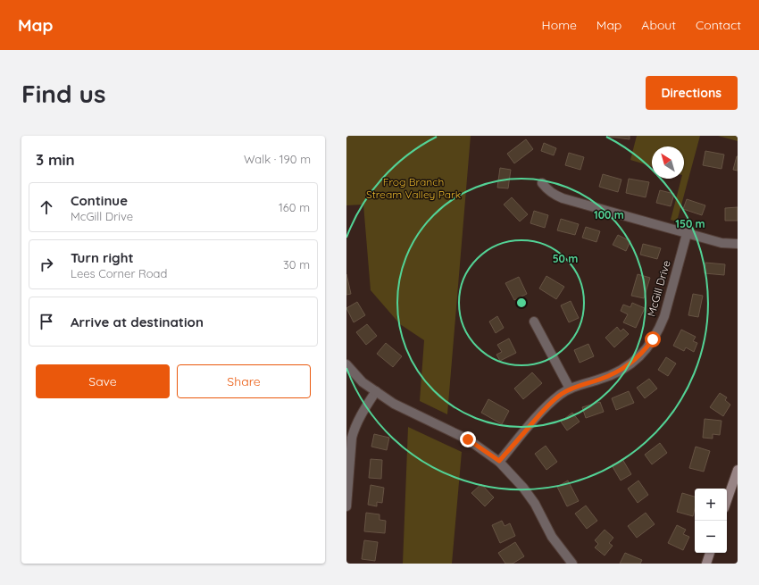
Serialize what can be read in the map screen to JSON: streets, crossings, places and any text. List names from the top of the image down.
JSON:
{
  "streets": {
    "street": ["McGill Drive"]
  },
  "parks": ["Frog Branch Stream Valley Park"],
  "north": "top left",
  "page": {
    "header": "Map",
    "nav": [
      "Home",
      "Map",
      "About",
      "Contact"
    ],
    "buttons": [
      "Directions",
      ["Save", "Share"]
    ],
    "title": "Find us",
    "heading": ["3 min", "Walk · 190 m"],
    "list": [
      ["Continue", "McGill Drive", "160 m"],
      ["Turn right", "Lees Corner Road", "30 m"],
      "Arrive at destination"
    ],
    "map_buttons": ["+", "−"]
  },
  "rings": ["100 m", "150 m", "50 m"]
}
